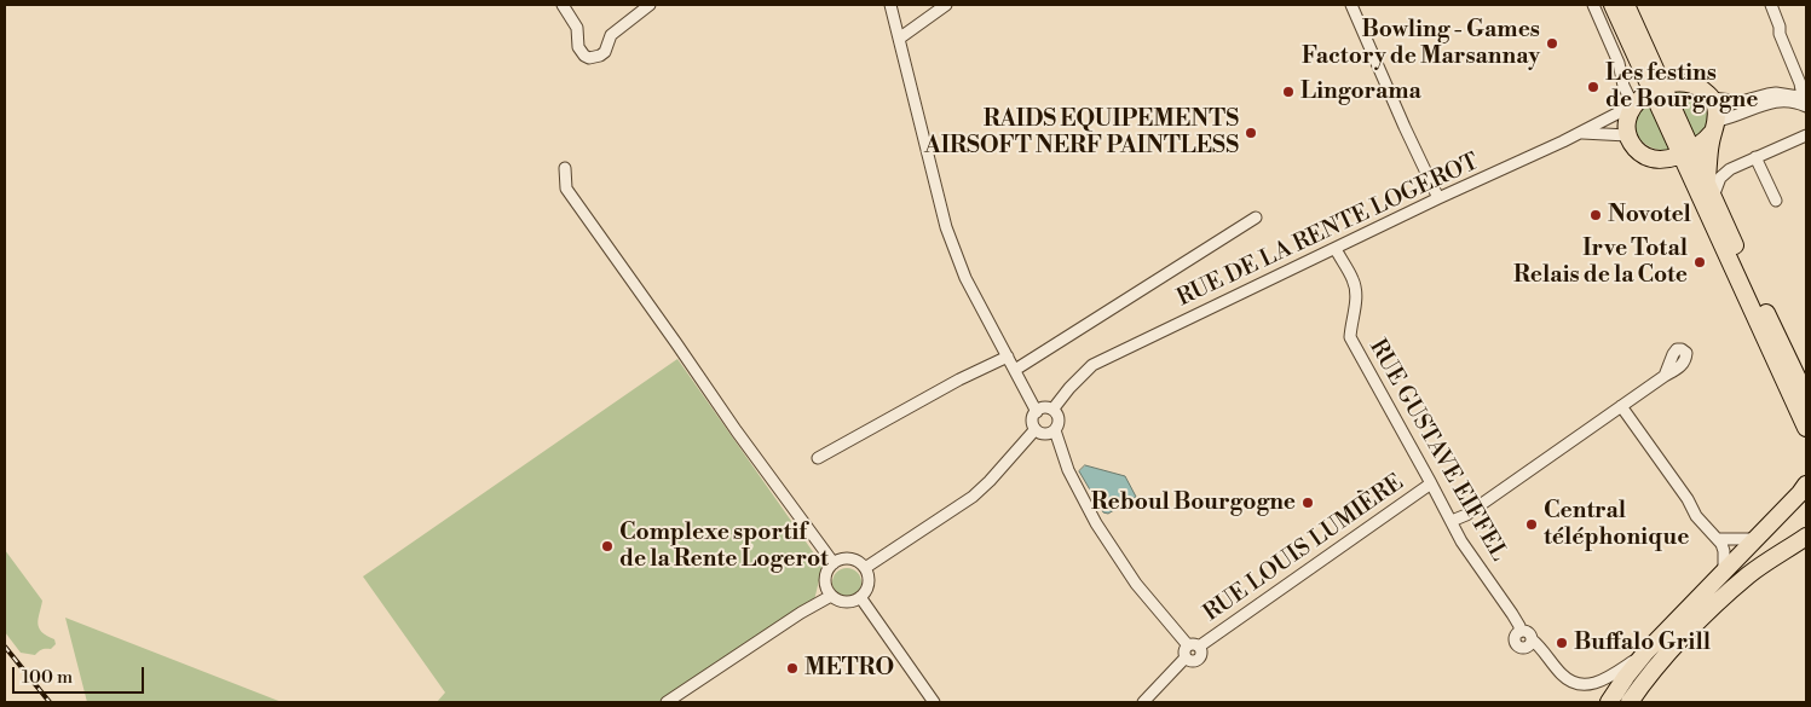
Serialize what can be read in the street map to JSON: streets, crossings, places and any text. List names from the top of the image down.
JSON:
{
  "streets": {
    "street": ["RUE DE LA RENTE LOGEROT", "RUE GUSTAVE EIFFEL", "RUE LOUIS LUMIÈRE"]
  },
  "crossings": [
    ["RUE DE LA RENTE LOGEROT", "RUE GUSTAVE EIFFEL"],
    ["RUE GUSTAVE EIFFEL", "RUE LOUIS LUMIÈRE"]
  ],
  "places": [
    "Bowling - Games Factory de Marsannay",
    "Les festins de Bourgogne",
    "Lingorama",
    "RAIDS EQUIPEMENTS AIRSOFT NERF PAINTLESS",
    "Novotel",
    "Irve Total Relais de la Cote",
    "Reboul Bourgogne",
    "Central téléphonique",
    "Complexe sportif de la Rente Logerot",
    "Buffalo Grill",
    "METRO"
  ],
  "scale_bar": "100 m"
}
